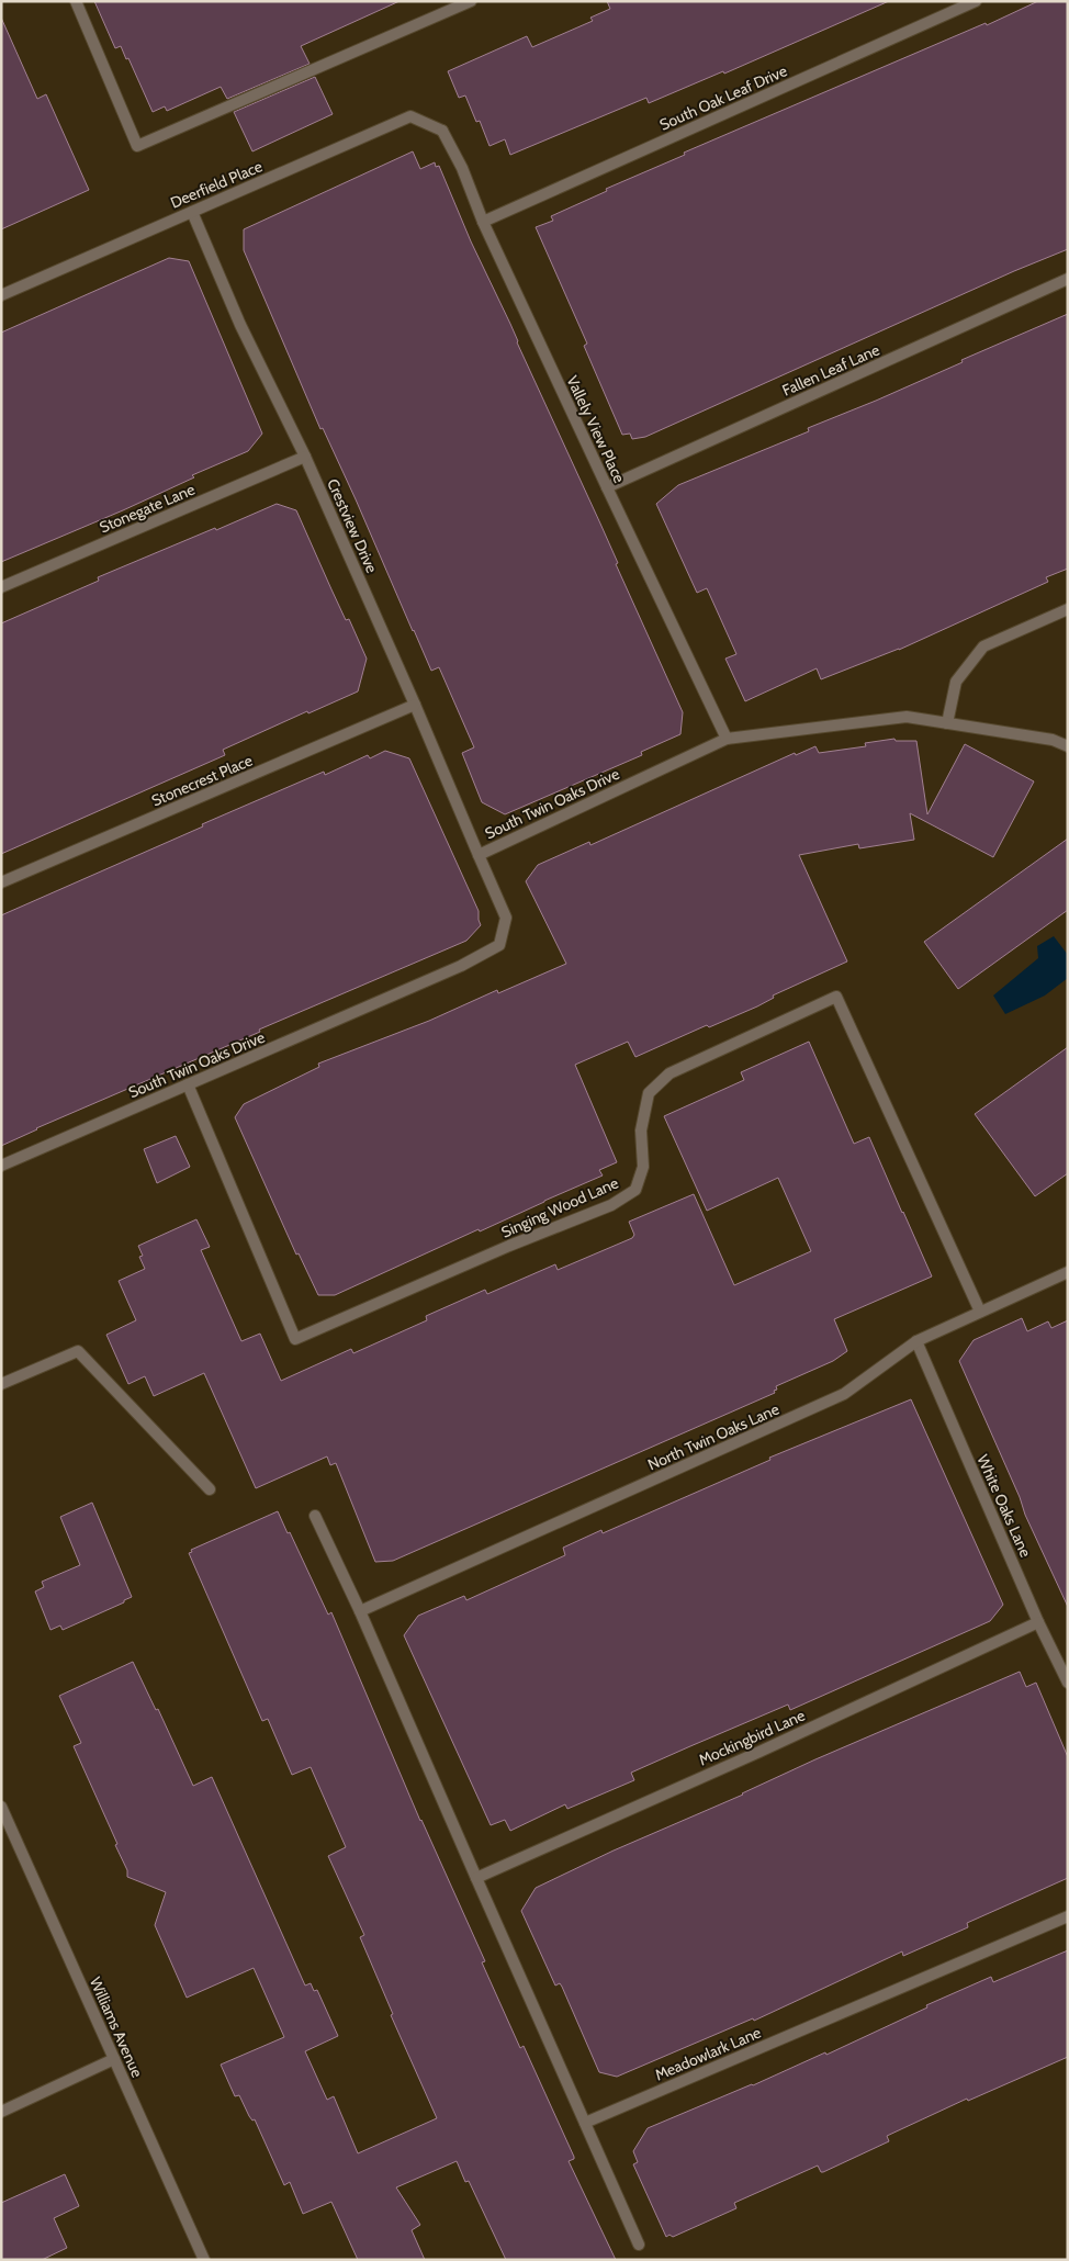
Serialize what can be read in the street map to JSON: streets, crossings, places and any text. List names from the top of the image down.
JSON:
{
  "streets": {
    "street": [
      "South Oak Leaf Drive",
      "Deerfield Place",
      "Fallen Leaf Lane",
      "Vallely View Place",
      "Stonegate Lane",
      "Crestview Drive",
      "Stonecrest Place",
      "South Twin Oaks Drive",
      "Singing Wood Lane",
      "North Twin Oaks Lane",
      "White Oaks Lane",
      "Mockingbird Lane",
      "Williams Avenue",
      "Meadowlark Lane"
    ]
  },
  "crossings": [
    ["South Oak Leaf Drive", "Vallely View Place"],
    ["Deerfield Place", "Vallely View Place"],
    ["Deerfield Place", "Crestview Drive"],
    ["Fallen Leaf Lane", "Vallely View Place"],
    ["Vallely View Place", "South Twin Oaks Drive"],
    ["Stonegate Lane", "Crestview Drive"],
    ["Crestview Drive", "Stonecrest Place"],
    ["Crestview Drive", "South Twin Oaks Drive"],
    ["South Twin Oaks Drive", "Singing Wood Lane"],
    ["Singing Wood Lane", "North Twin Oaks Lane"],
    ["North Twin Oaks Lane", "White Oaks Lane"],
    ["White Oaks Lane", "Mockingbird Lane"]
  ]
}
